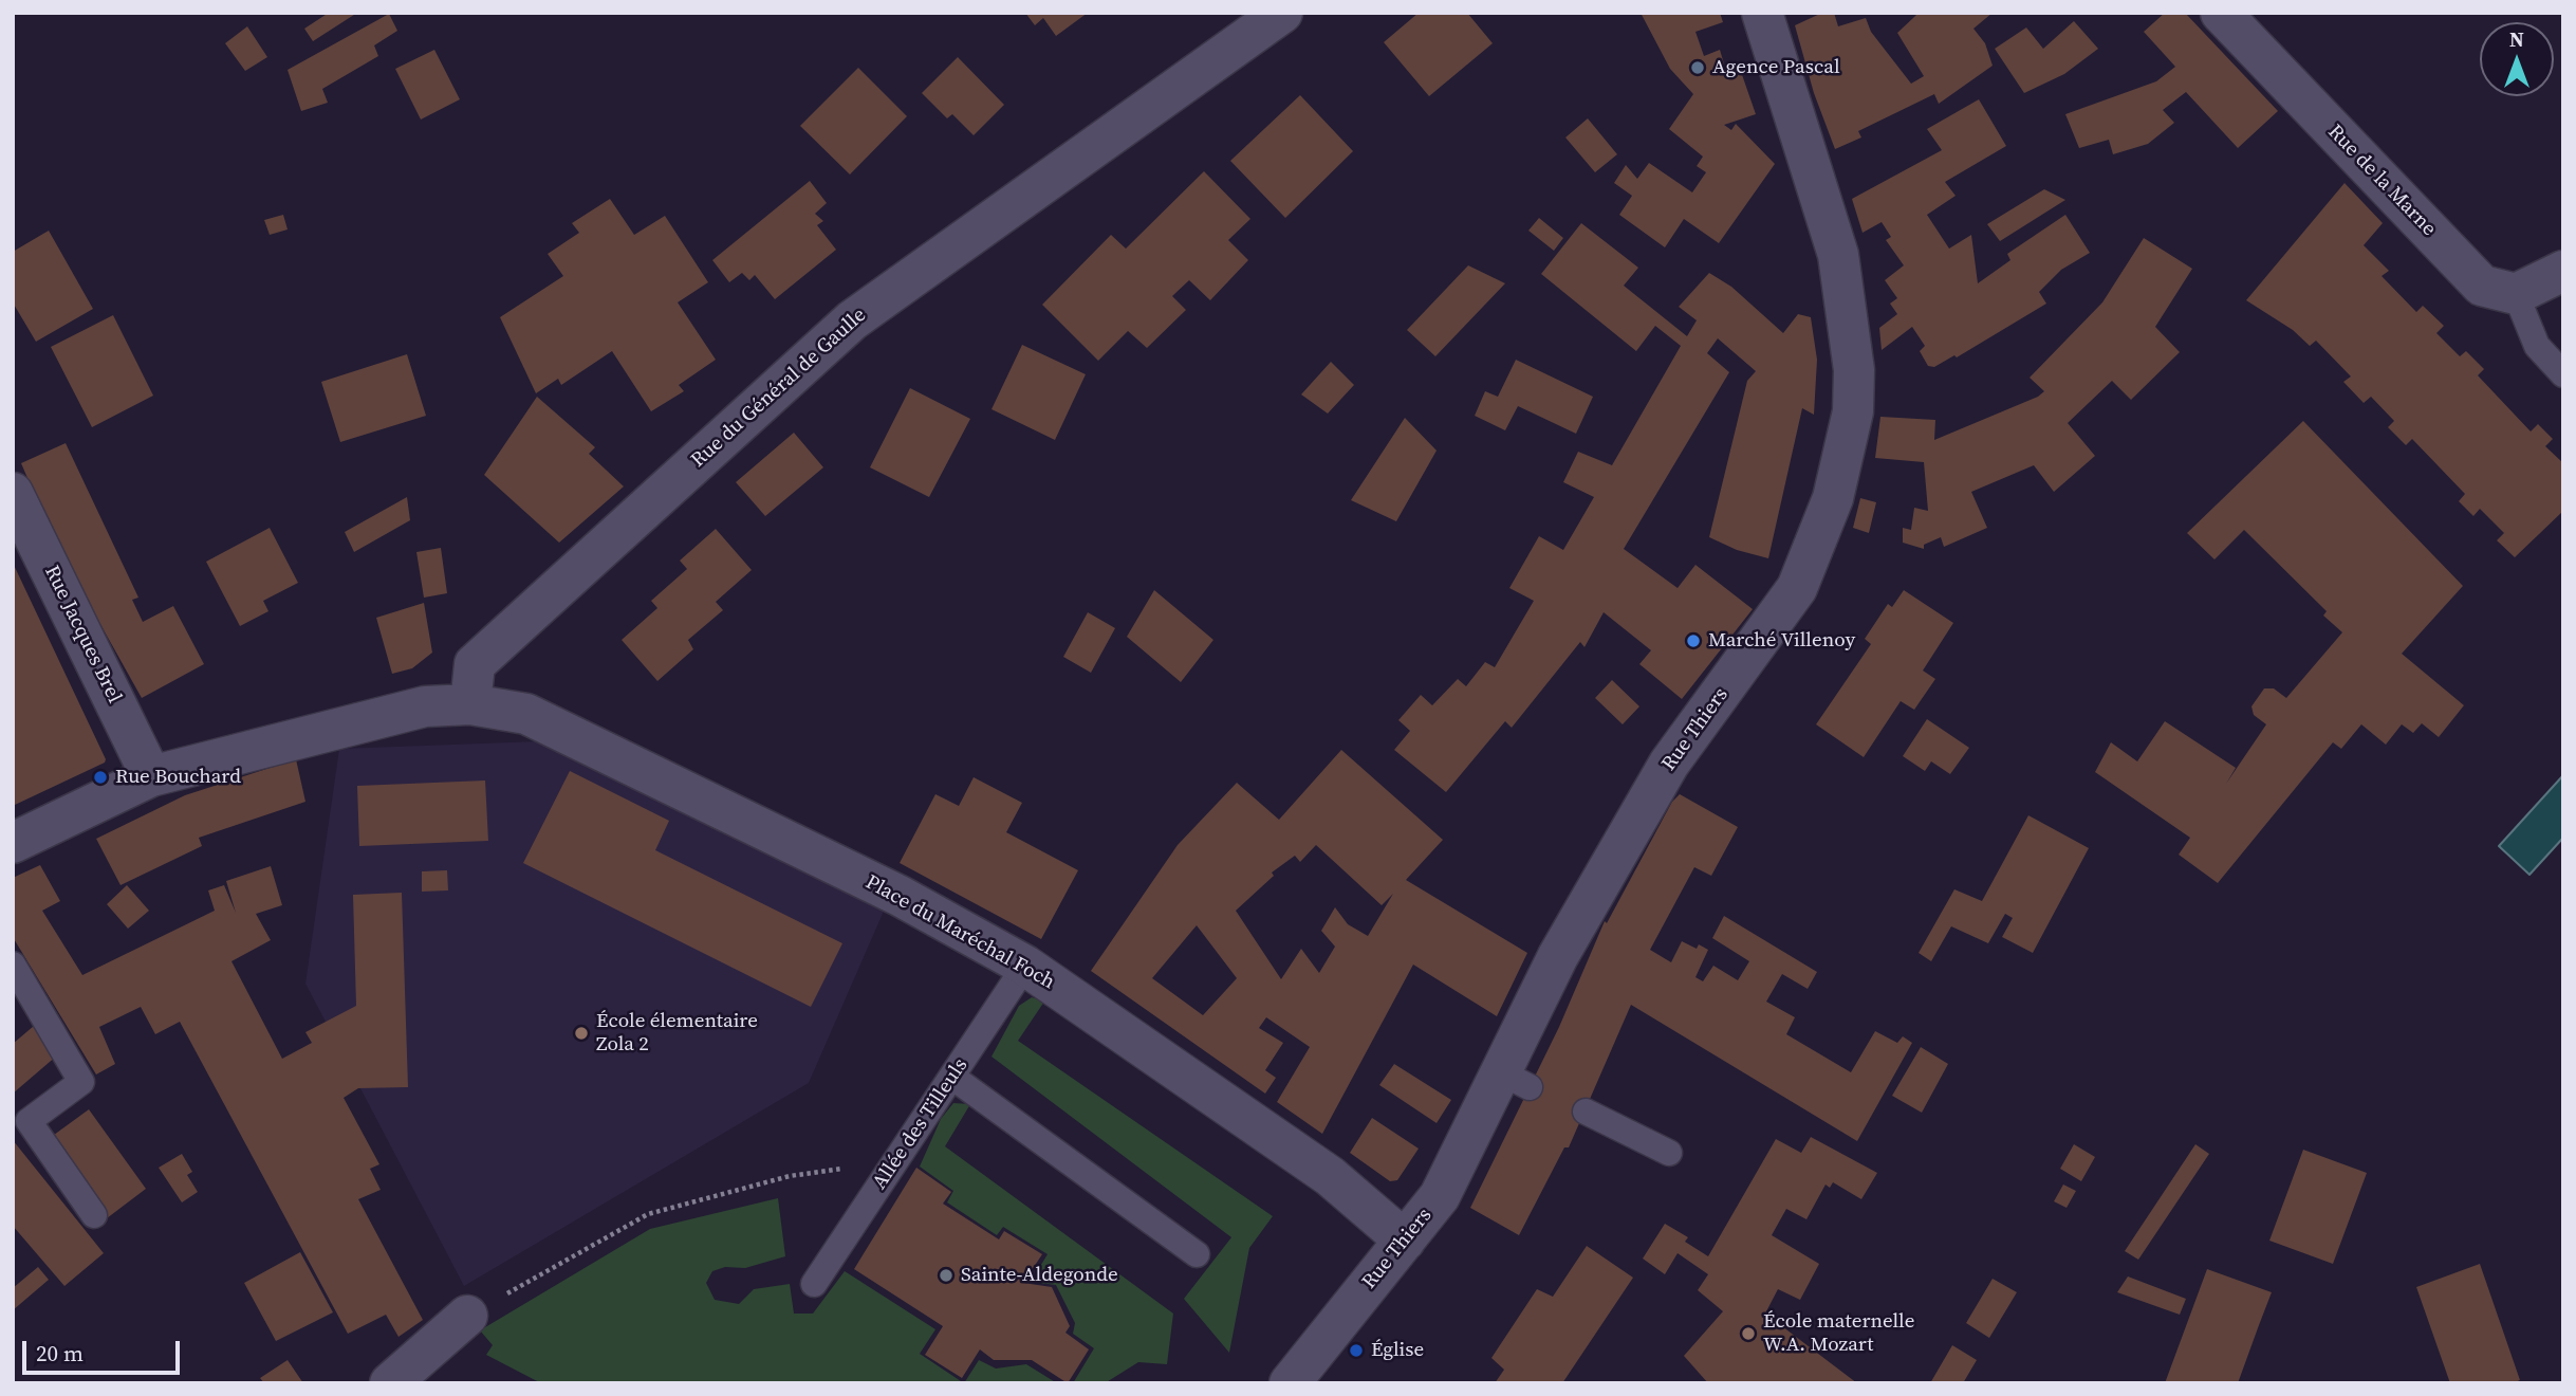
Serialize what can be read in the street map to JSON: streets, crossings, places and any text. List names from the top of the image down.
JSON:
{
  "streets": {
    "street": [
      "Rue de la Marne",
      "Rue du Général de Gaulle",
      "Rue Jacques Brel",
      "Rue Thiers",
      "Place du Maréchal Foch"
    ],
    "lane": ["Allée des Tilleuls"]
  },
  "crossings": [
    ["Rue du Général de Gaulle", "Place du Maréchal Foch"],
    ["Rue Thiers", "Place du Maréchal Foch"],
    ["Place du Maréchal Foch", "Allée des Tilleuls"]
  ],
  "places": [
    "Agence Pascal",
    "Marché Villenoy",
    "Rue Bouchard",
    "École élementaire Zola 2",
    "Sainte-Aldegonde",
    "École maternelle W.A. Mozart",
    "Église"
  ],
  "scale_bar": "20 m",
  "north": "top"
}
